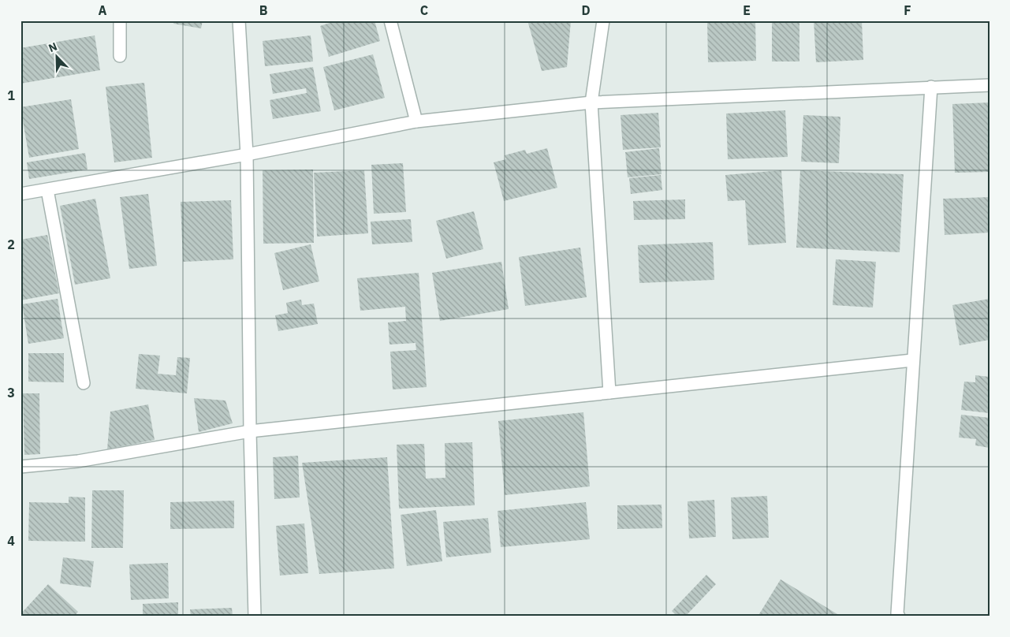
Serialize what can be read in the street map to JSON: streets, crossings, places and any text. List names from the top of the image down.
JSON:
{
  "north": "top left",
  "grid": {
    "columns": [
      "A",
      "B",
      "C",
      "D",
      "E",
      "F"
    ],
    "rows": [
      "1",
      "2",
      "3",
      "4"
    ]
  }
}
